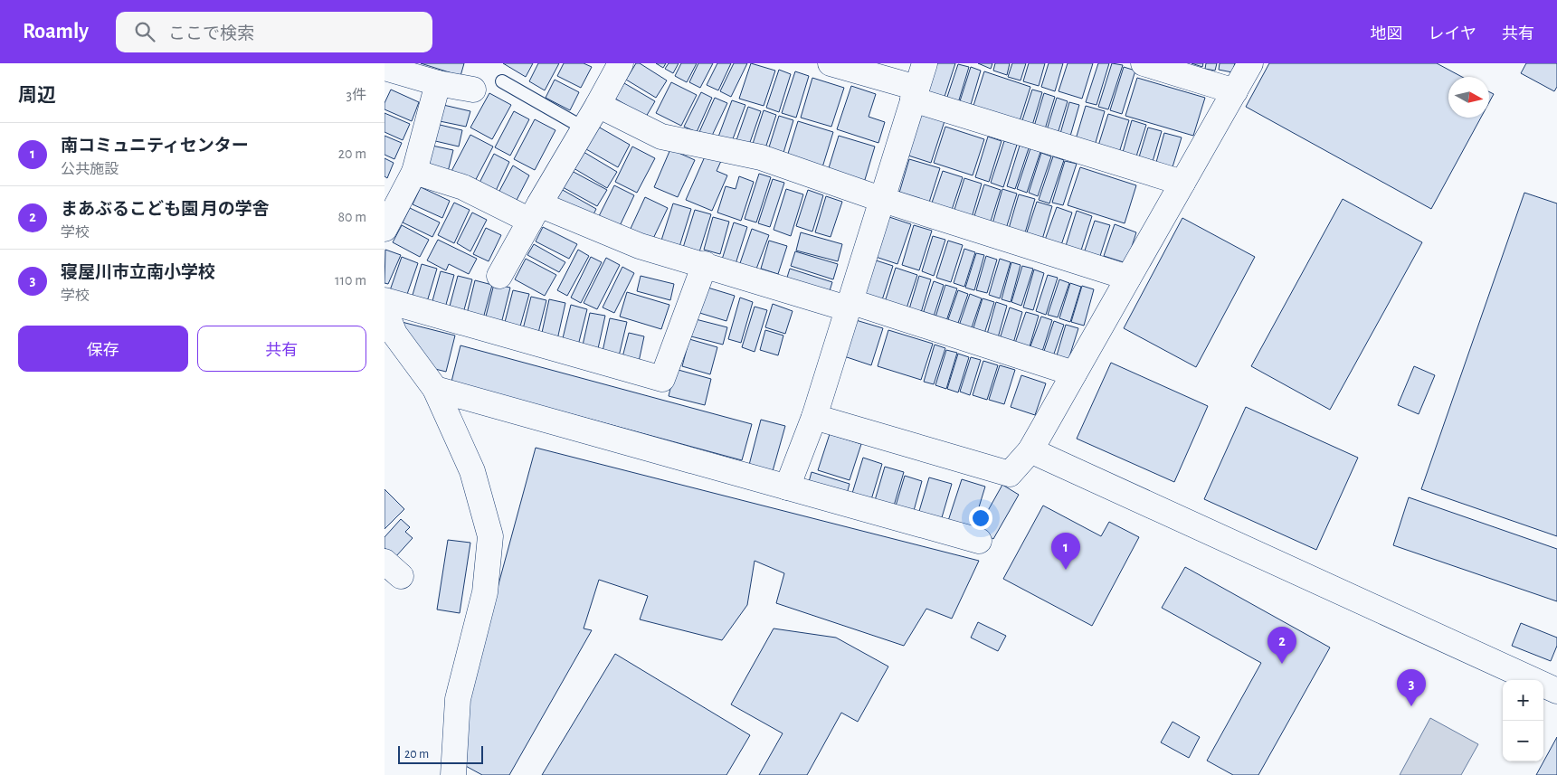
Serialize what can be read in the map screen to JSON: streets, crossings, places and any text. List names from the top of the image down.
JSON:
{
  "scale_bar": "20 m",
  "north": "right",
  "page": {
    "header": "Roamly",
    "search": "ここで検索",
    "nav": ["地図", "レイヤ", "共有"],
    "heading": ["周辺", "3件"],
    "list": [
      {
        "mark": "1",
        "name": "南コミュニティセンター",
        "note": "公共施設",
        "value": "20 m"
      },
      {
        "mark": "2",
        "name": "まあぶるこども園 月の学舎",
        "note": "学校",
        "value": "80 m"
      },
      {
        "mark": "3",
        "name": "寝屋川市立南小学校",
        "note": "学校",
        "value": "110 m"
      }
    ],
    "buttons": ["保存", "共有"],
    "pins": ["1", "2", "3"],
    "map_buttons": ["+", "−"],
    "scale": "20 m"
  }
}
